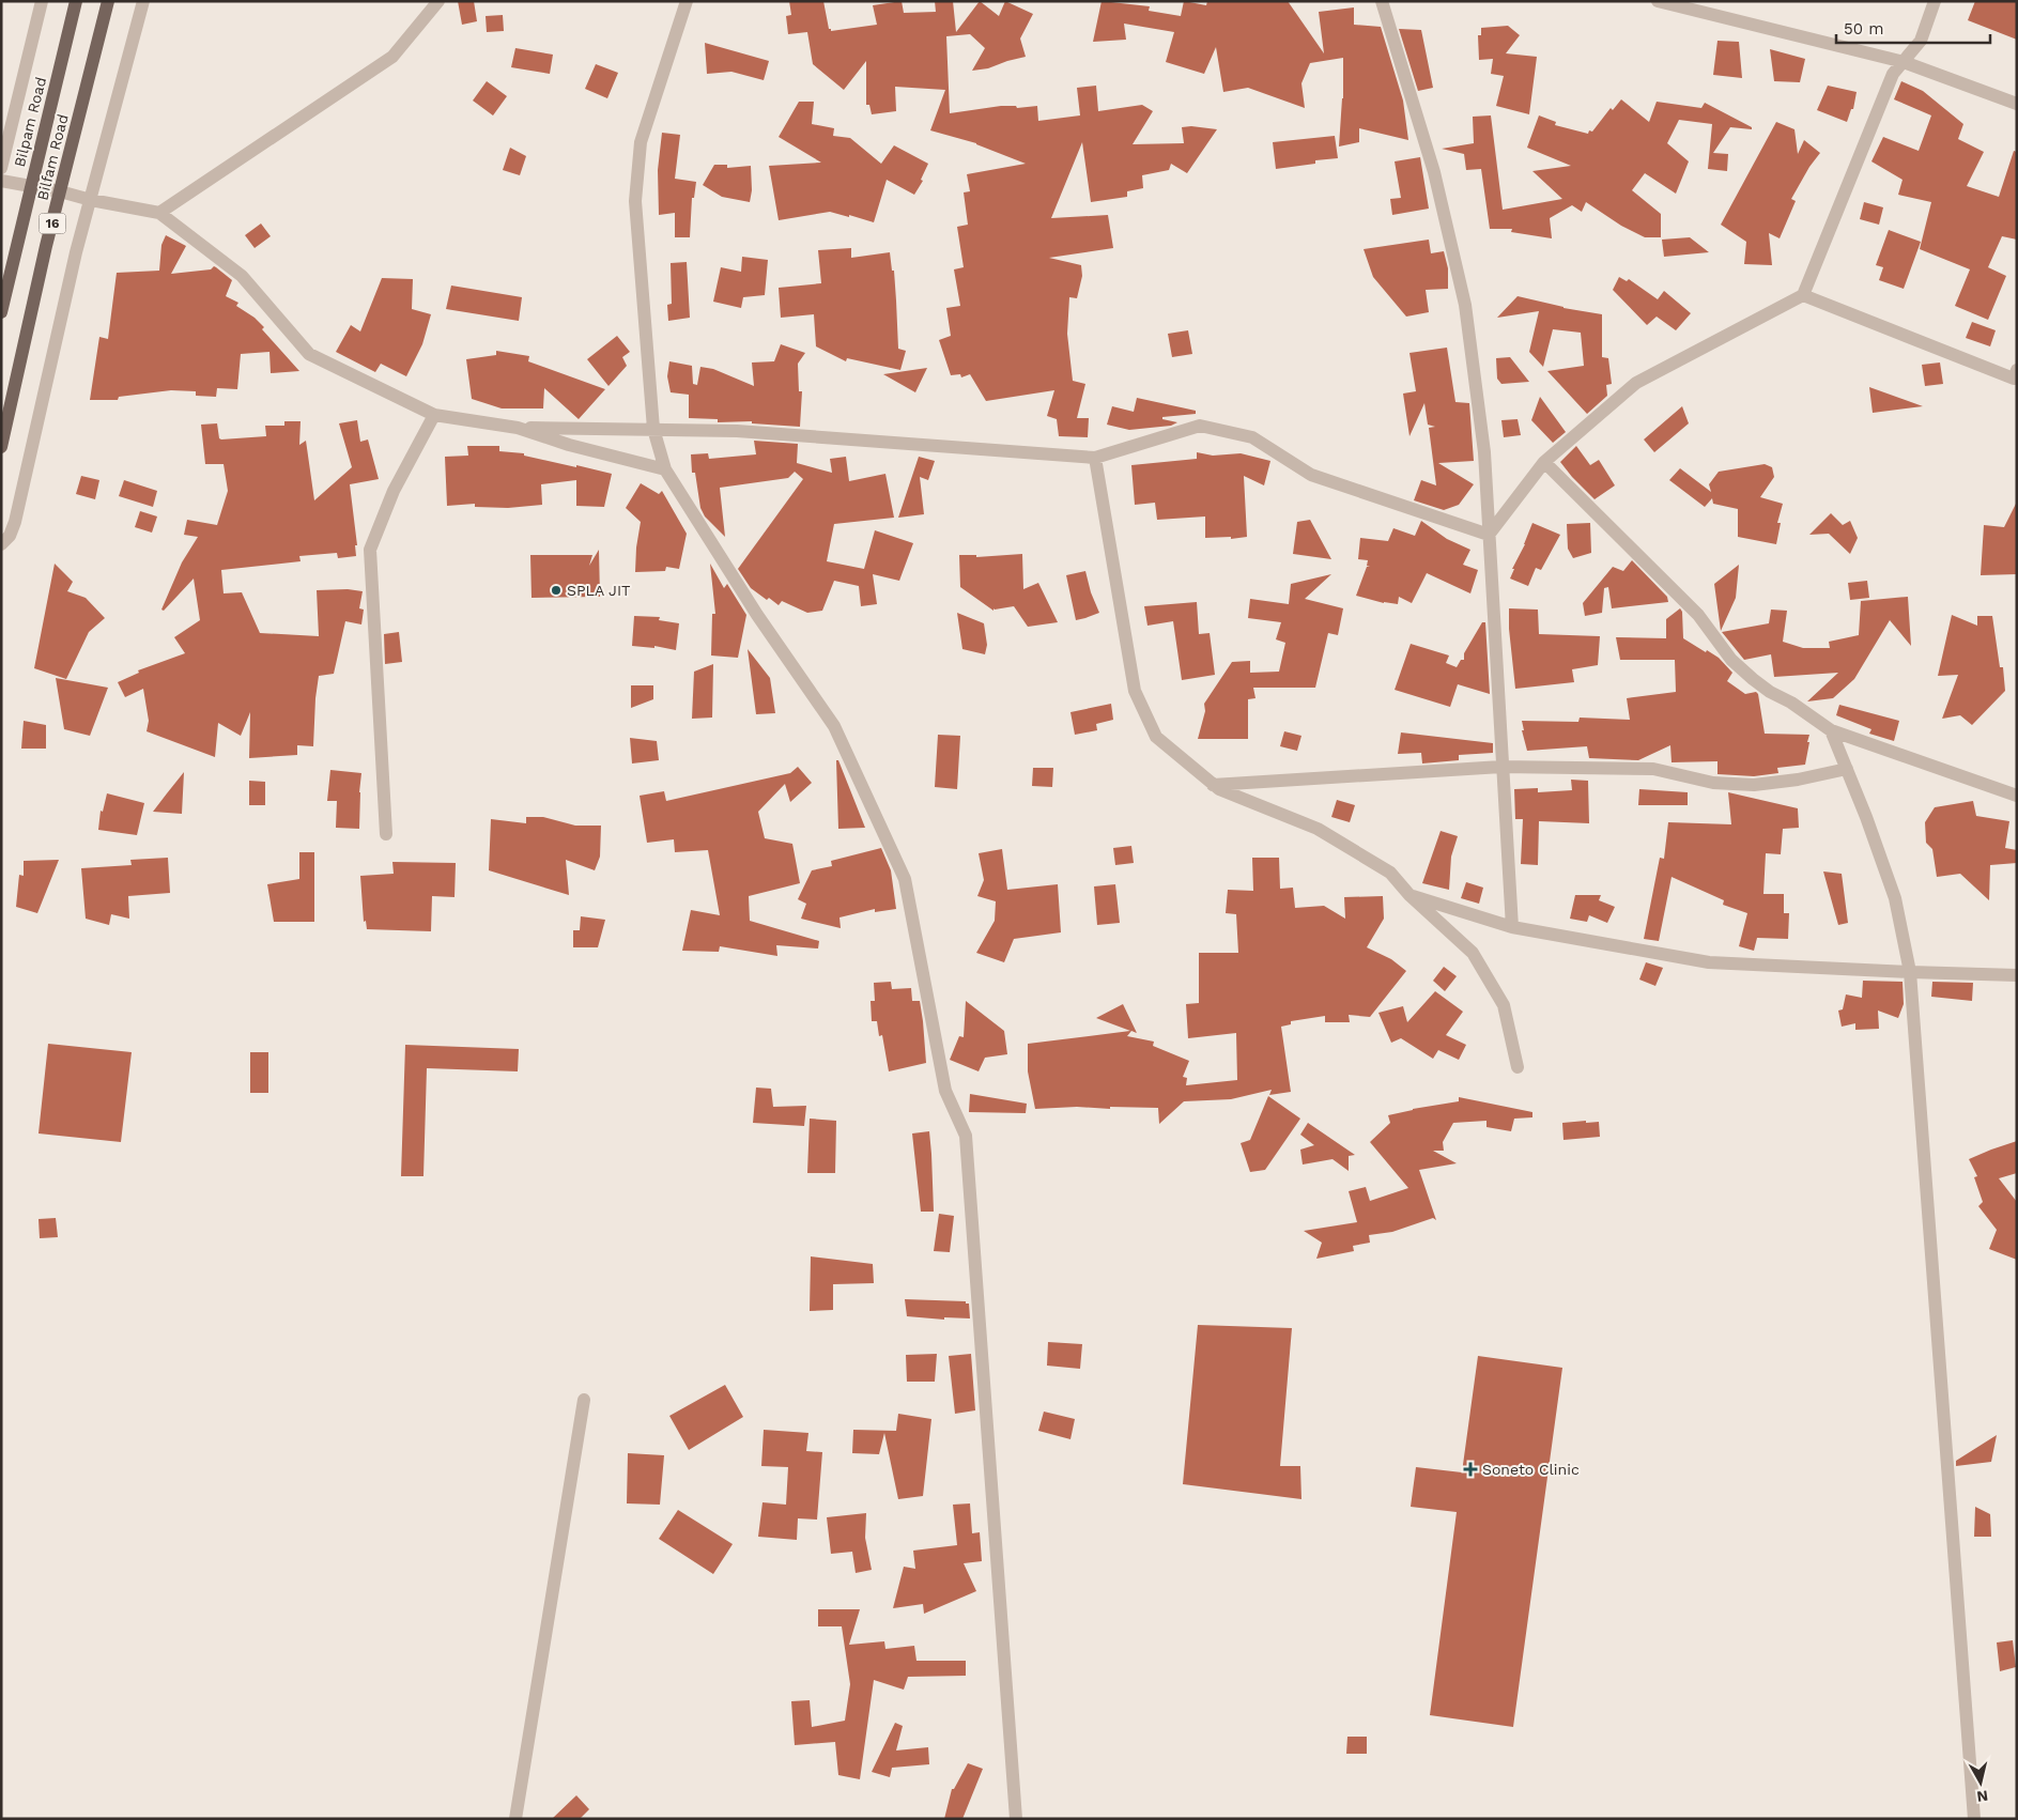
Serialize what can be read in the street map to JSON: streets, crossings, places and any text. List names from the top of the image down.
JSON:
{
  "streets": {
    "main road": ["Bilpam Road", "Bilfam Road", "16"]
  },
  "places": {
    "other": ["SPLA JIT"],
    "health": ["Soneto Clinic"]
  },
  "scale_bar": "50 m",
  "north": "bottom"
}
